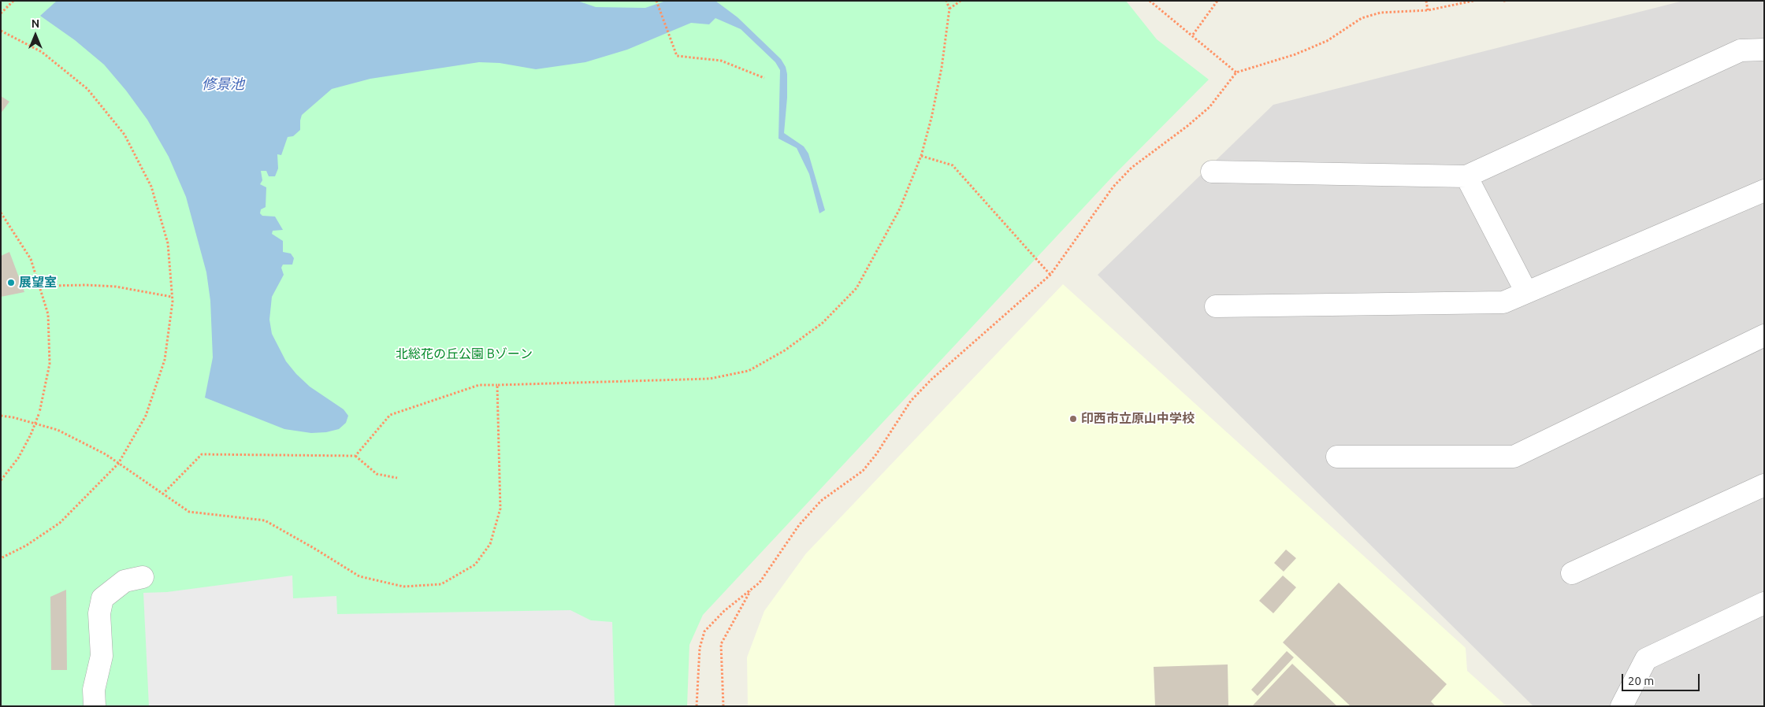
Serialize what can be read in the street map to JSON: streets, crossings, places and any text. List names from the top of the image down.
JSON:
{
  "water": ["修景池"],
  "parks": ["北総花の丘公園 Bゾーン"],
  "places": ["展望室", "印西市立原山中学校"],
  "scale_bar": "20 m",
  "north": "top"
}
